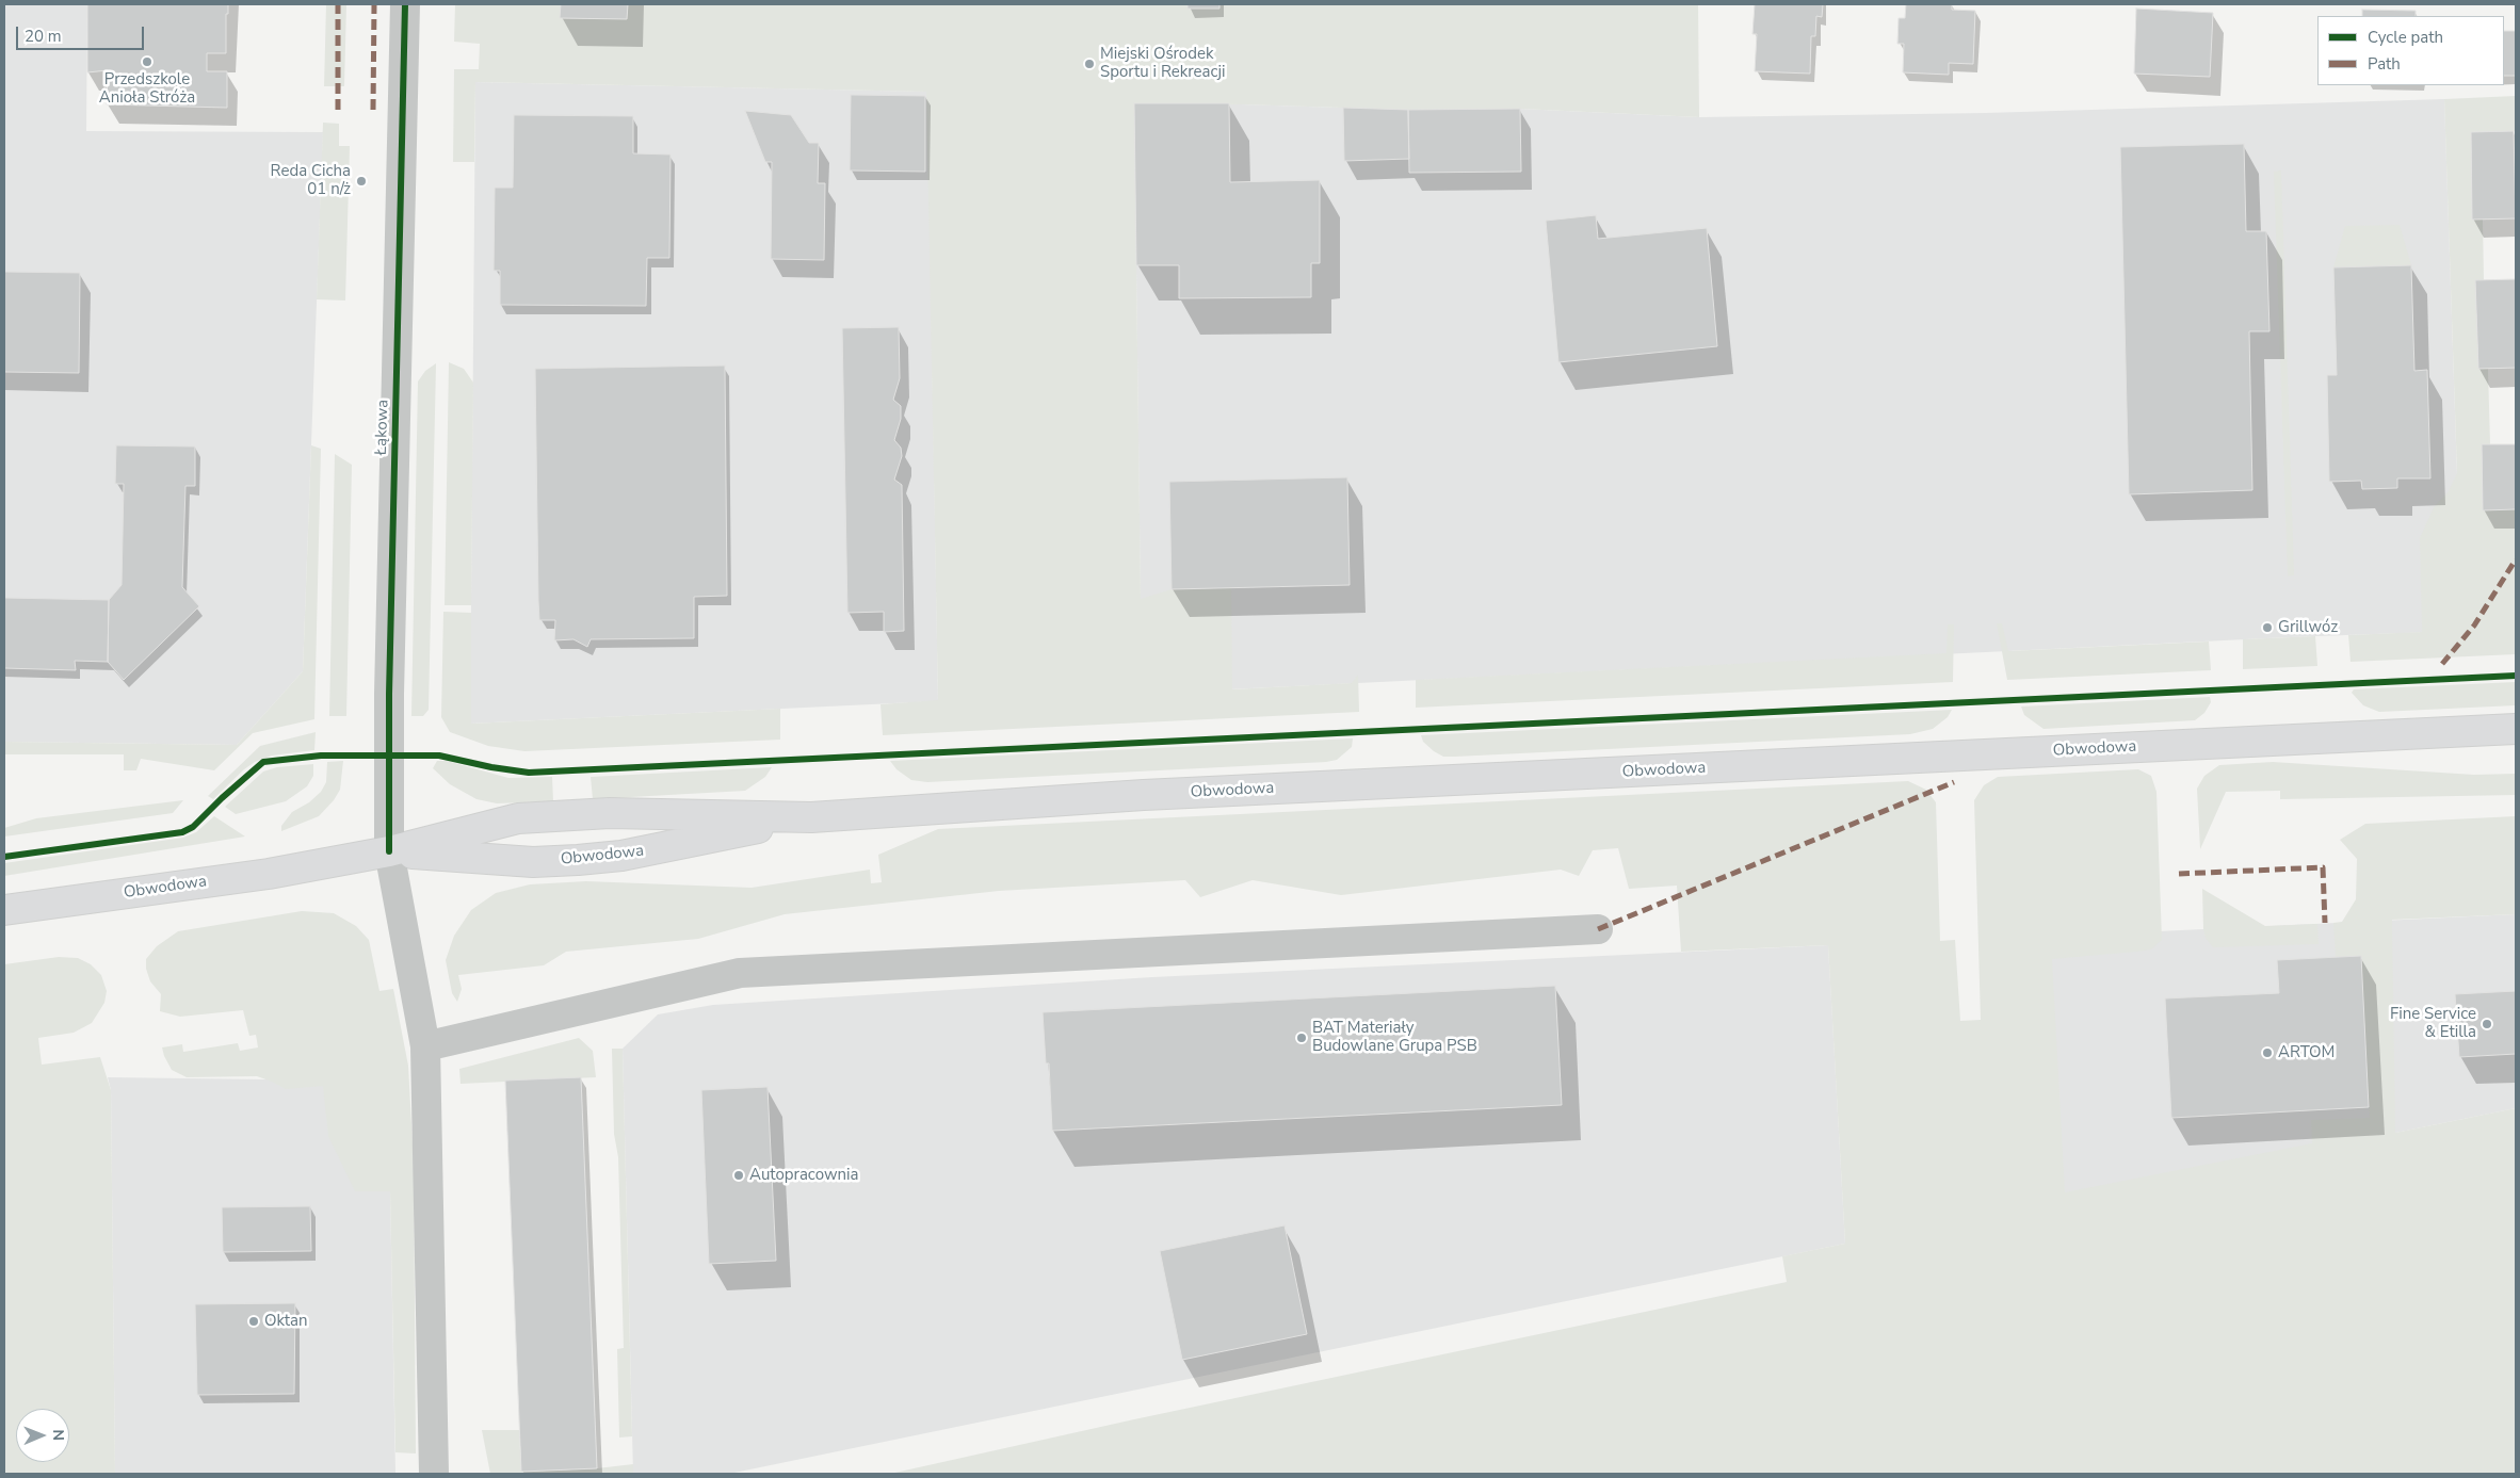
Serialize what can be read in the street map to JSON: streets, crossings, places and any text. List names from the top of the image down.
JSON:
{
  "streets": {
    "main road": ["Obwodowa"],
    "street": ["Łąkowa"]
  },
  "crossings": [
    ["Łąkowa", "Obwodowa"]
  ],
  "places": [
    "Przedszkole Anioła Stróża",
    "Miejski Ośrodek Sportu i Rekreacji",
    "Reda Cicha 01 n/ż",
    "Grillwóz",
    "Fine Service & Etilla",
    "BAT Materiały Budowlane Grupa PSB",
    "ARTOM",
    "Autopracownia",
    "Oktan"
  ],
  "legend": ["Cycle path", "Path"],
  "scale_bar": "20 m",
  "north": "right"
}
